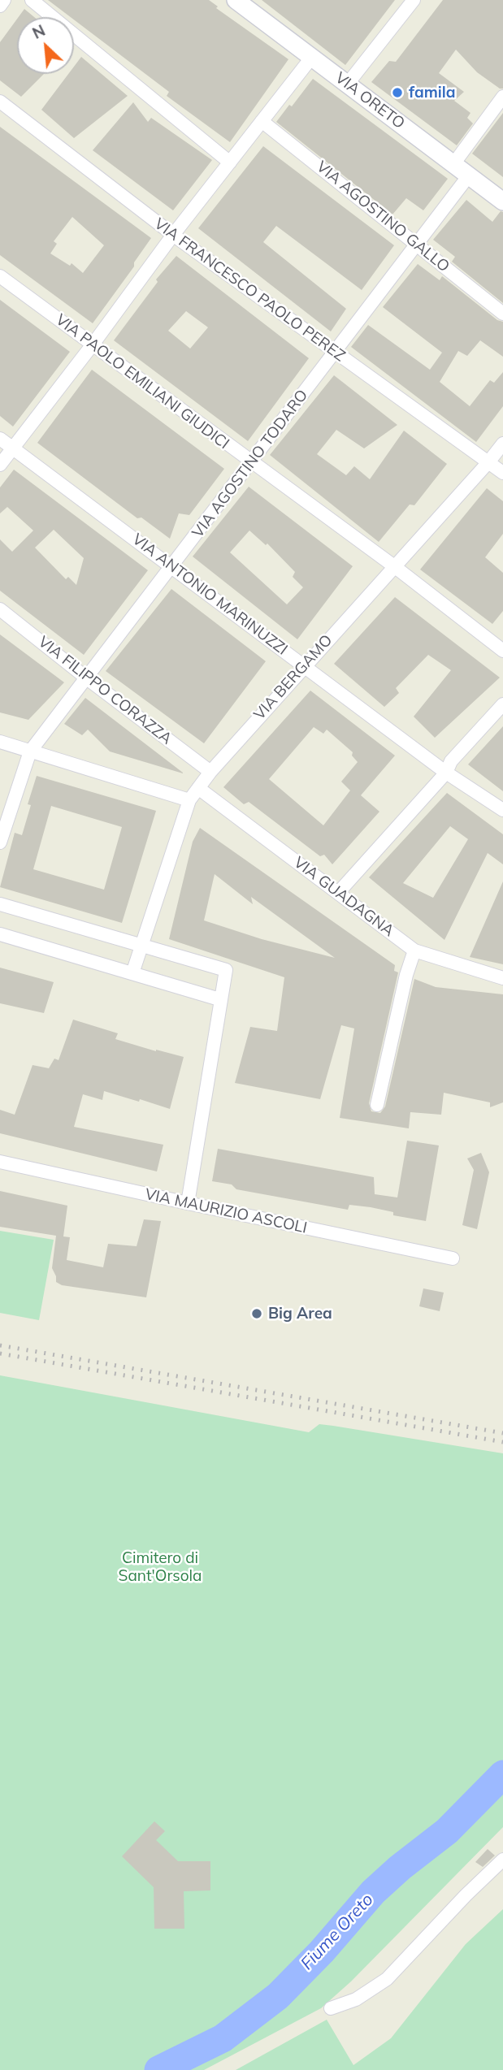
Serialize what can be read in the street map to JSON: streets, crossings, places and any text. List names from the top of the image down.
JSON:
{
  "streets": {
    "street": [
      "VIA ORETO",
      "VIA AGOSTINO GALLO",
      "VIA FRANCESCO PAOLO PEREZ",
      "VIA PAOLO EMILIANI GIUDICI",
      "VIA AGOSTINO TODARO",
      "VIA ANTONIO MARINUZZI",
      "VIA BERGAMO",
      "VIA FILIPPO CORAZZA",
      "VIA GUADAGNA",
      "VIA MAURIZIO ASCOLI"
    ]
  },
  "crossings": [
    ["VIA ORETO", "VIA AGOSTINO TODARO"],
    ["VIA AGOSTINO GALLO", "VIA AGOSTINO TODARO"],
    ["VIA FRANCESCO PAOLO PEREZ", "VIA AGOSTINO TODARO"],
    ["VIA FRANCESCO PAOLO PEREZ", "VIA BERGAMO"],
    ["VIA PAOLO EMILIANI GIUDICI", "VIA AGOSTINO TODARO"],
    ["VIA PAOLO EMILIANI GIUDICI", "VIA BERGAMO"],
    ["VIA AGOSTINO TODARO", "VIA ANTONIO MARINUZZI"],
    ["VIA AGOSTINO TODARO", "VIA FILIPPO CORAZZA"],
    ["VIA ANTONIO MARINUZZI", "VIA BERGAMO"],
    ["VIA BERGAMO", "VIA FILIPPO CORAZZA"],
    ["VIA BERGAMO", "VIA GUADAGNA"]
  ],
  "water": ["Fiume Oreto"],
  "parks": ["Cimitero di Sant'Orsola"],
  "places": ["famila", "Big Area"],
  "north": "top left"
}
